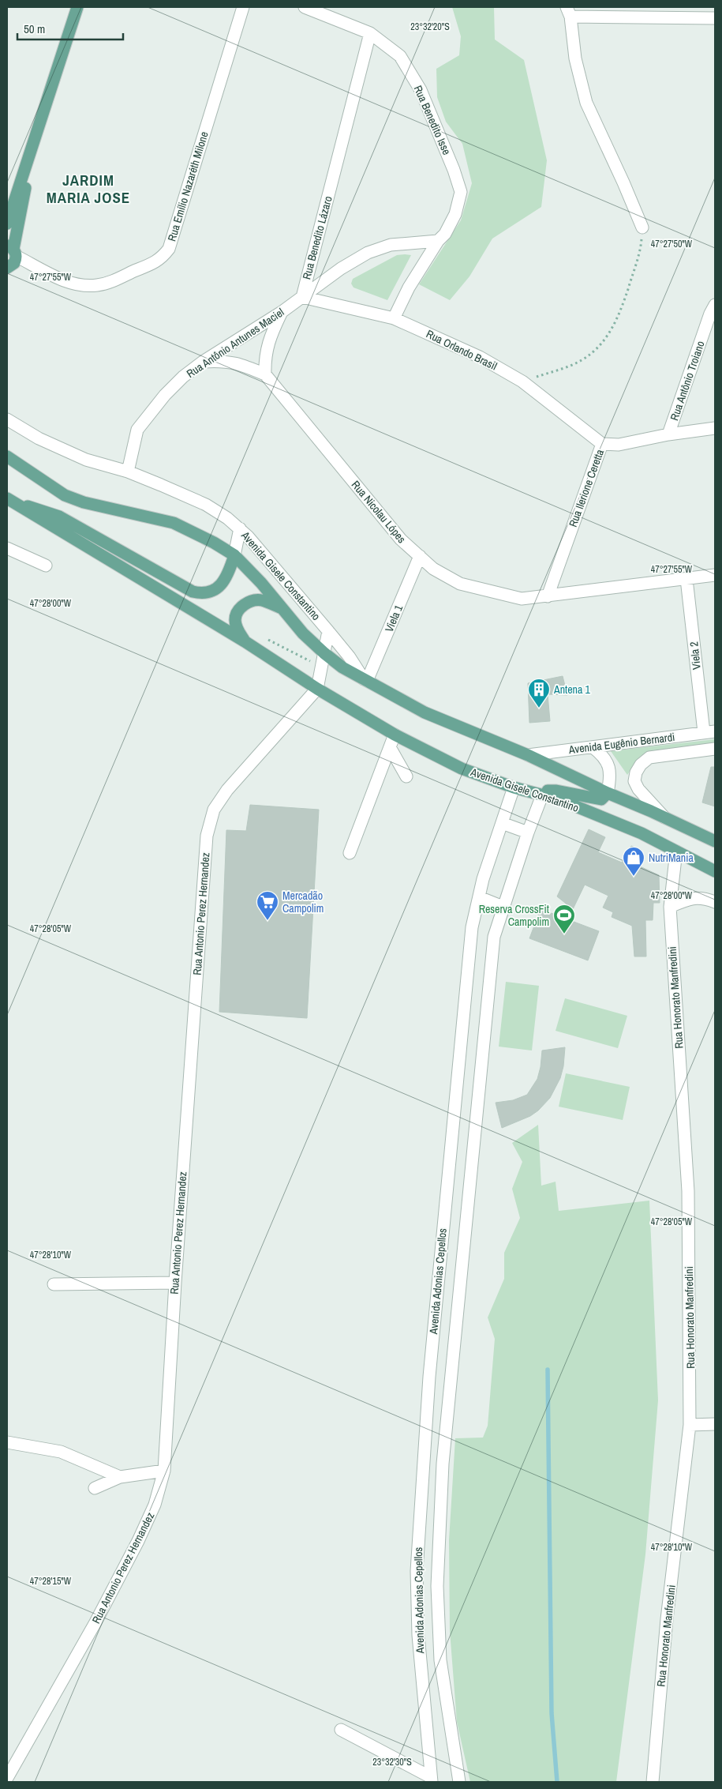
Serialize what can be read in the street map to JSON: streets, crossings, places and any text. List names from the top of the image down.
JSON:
{
  "streets": {
    "main road": ["Avenida Gisele Constantino"],
    "street": [
      "Rua Benedito Isse",
      "Rua Emílio Nazaréth Milone",
      "Rua Benedito Lázaro",
      "Rua Antônio Antunes Maciel",
      "Rua Orlando Brasil",
      "Rua Antônio Troiano",
      "Rua Ilerione Ceretta",
      "Rua Nicolau Lópes",
      "Viela 1",
      "Viela 2",
      "Avenida Eugênio Bernardi",
      "Rua Antonio Perez Hernandez",
      "Rua Honorato Manfredini",
      "Avenida Adonias Cepellos"
    ]
  },
  "crossings": [
    ["Rua Benedito Isse", "Rua Benedito Lázaro"],
    ["Rua Benedito Isse", "Rua Orlando Brasil"],
    ["Rua Benedito Lázaro", "Rua Antônio Antunes Maciel"],
    ["Rua Benedito Lázaro", "Rua Orlando Brasil"],
    ["Rua Antônio Antunes Maciel", "Rua Orlando Brasil"],
    ["Rua Antônio Antunes Maciel", "Rua Nicolau Lópes"],
    ["Rua Antônio Antunes Maciel", "Avenida Gisele Constantino"],
    ["Rua Orlando Brasil", "Rua Ilerione Ceretta"],
    ["Rua Antônio Troiano", "Rua Ilerione Ceretta"],
    ["Rua Ilerione Ceretta", "Rua Nicolau Lópes"],
    ["Rua Nicolau Lópes", "Viela 1"],
    ["Rua Nicolau Lópes", "Viela 2"],
    ["Avenida Gisele Constantino", "Viela 1"],
    ["Avenida Gisele Constantino", "Avenida Eugênio Bernardi"],
    ["Avenida Gisele Constantino", "Rua Antonio Perez Hernandez"],
    ["Avenida Gisele Constantino", "Rua Honorato Manfredini"],
    ["Avenida Gisele Constantino", "Avenida Adonias Cepellos"],
    ["Viela 2", "Avenida Eugênio Bernardi"]
  ],
  "districts": ["JARDIM MARIA JOSE"],
  "places": {
    "building": ["Antena 1"],
    "shop": ["NutriMania"],
    "supermarket": ["Mercadão Campolim"],
    "sports": ["Reserva CrossFit Campolim"]
  },
  "scale_bar": "50 m",
  "coordinates": [
    "23°32'20\"S",
    "47°27'50\"W",
    "47°27'55\"W",
    "47°28'00\"W",
    "47°28'05\"W",
    "47°28'10\"W",
    "47°28'15\"W",
    "23°32'30\"S"
  ]
}
